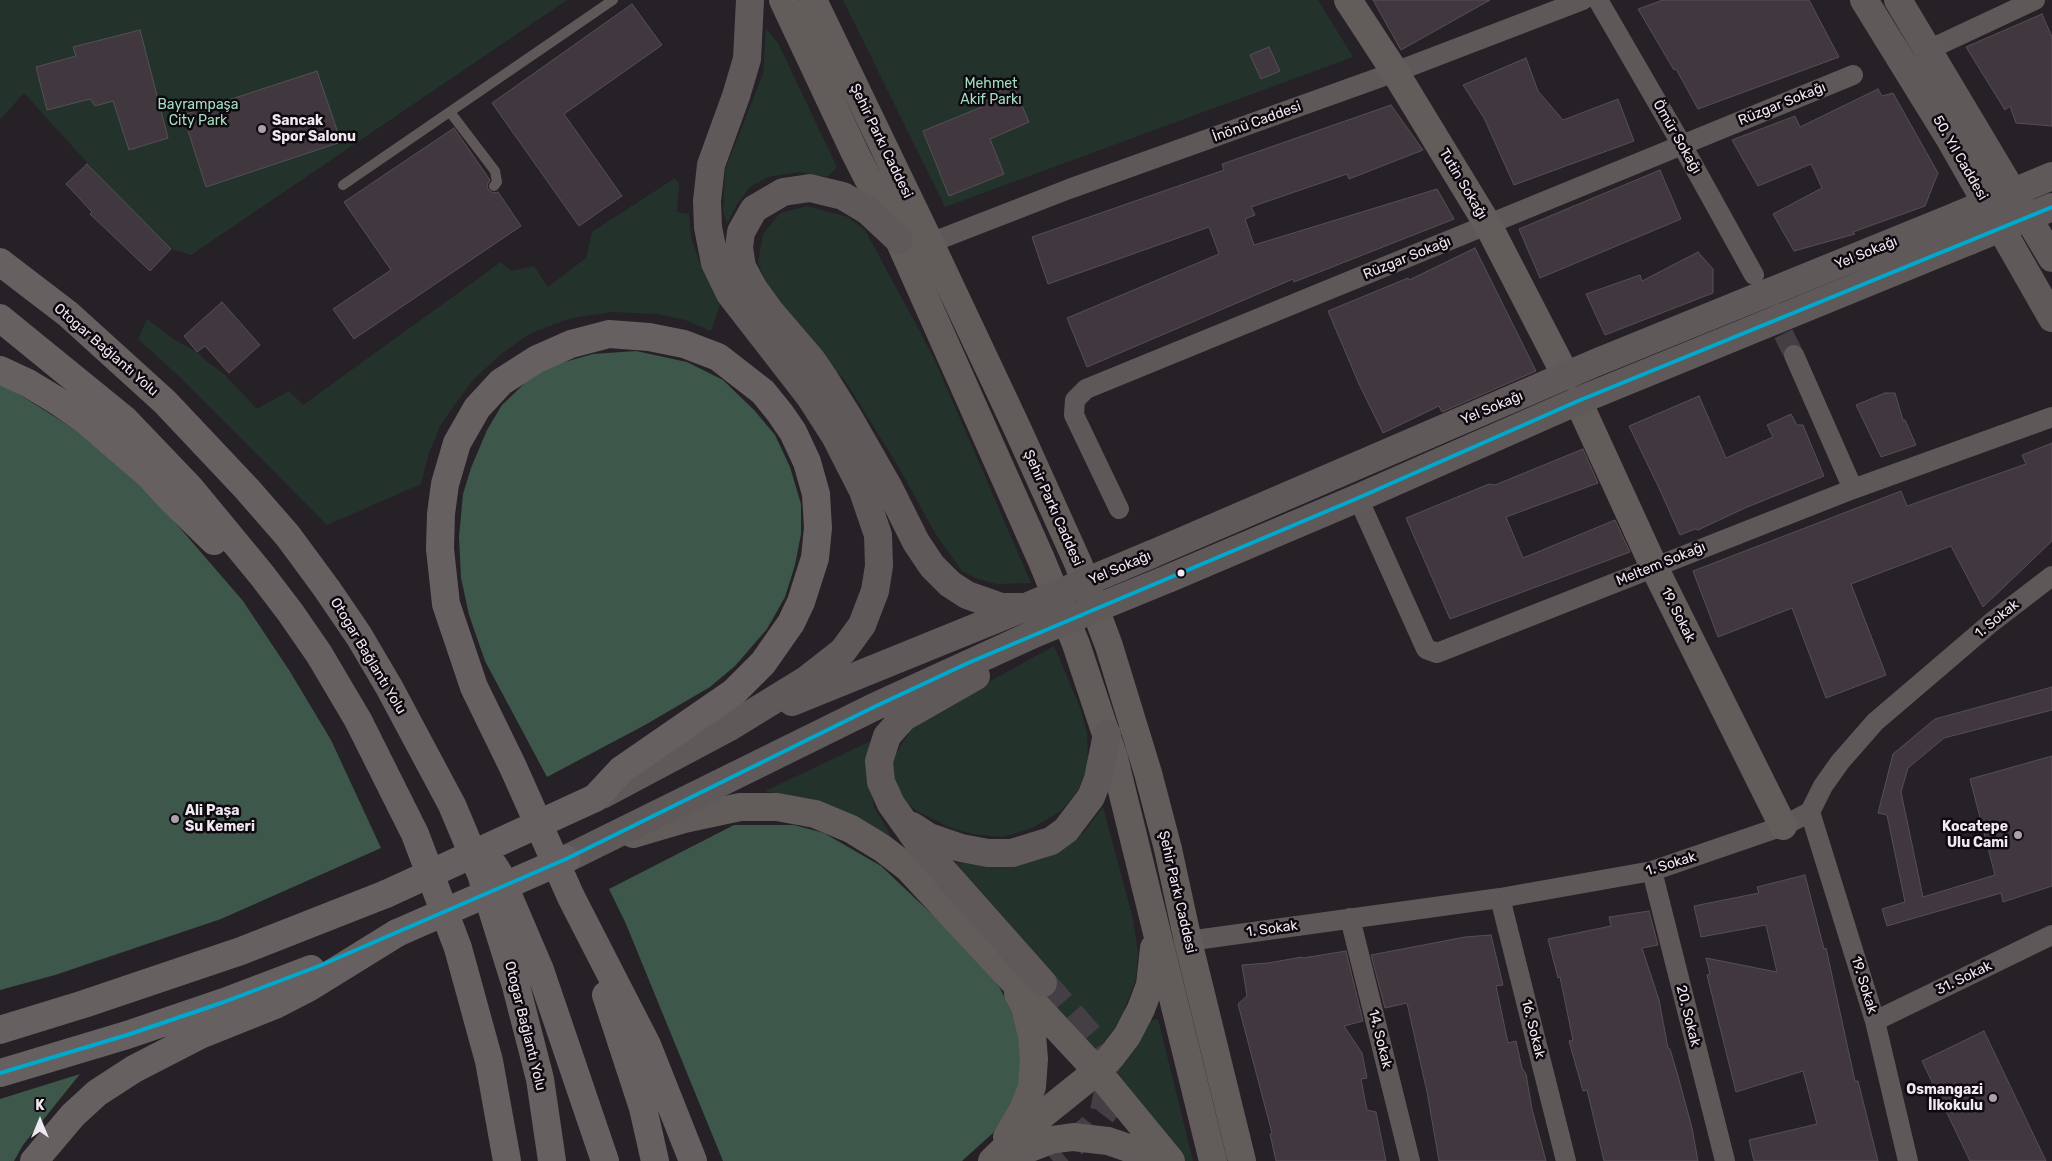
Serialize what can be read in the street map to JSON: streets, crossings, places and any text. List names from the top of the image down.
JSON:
{
  "streets": {
    "highway": ["Otogar Bağlantı Yolu"],
    "main road": [
      "Şehir Parkı Caddesi",
      "50. Yıl Caddesi",
      "Tutin Sokağı",
      "Yel Sokağı",
      "19. Sokak"
    ],
    "street": [
      "Rüzgar Sokağı",
      "İnönü Caddesi",
      "Ömür Sokağı",
      "Meltem Sokağı",
      "1. Sokak",
      "31. Sokak",
      "20. Sokak",
      "16. Sokak",
      "14. Sokak"
    ]
  },
  "crossings": [
    ["Rüzgar Sokağı", "Ömür Sokağı"],
    ["Rüzgar Sokağı", "Tutin Sokağı"],
    ["İnönü Caddesi", "Şehir Parkı Caddesi"],
    ["İnönü Caddesi", "Tutin Sokağı"],
    ["Şehir Parkı Caddesi", "1. Sokak"],
    ["Tutin Sokağı", "Yel Sokağı"],
    ["Yel Sokağı", "Meltem Sokağı"],
    ["Yel Sokağı", "19. Sokak"],
    ["Meltem Sokağı", "19. Sokak"],
    ["19. Sokak", "1. Sokak"],
    ["19. Sokak", "31. Sokak"],
    ["1. Sokak", "20. Sokak"],
    ["1. Sokak", "16. Sokak"],
    ["1. Sokak", "14. Sokak"]
  ],
  "parks": ["Mehmet Akif Parkı", "Bayrampaşa City Park"],
  "places": [
    "Sancak Spor Salonu",
    "Ali Paşa Su Kemeri",
    "Kocatepe Ulu Cami",
    "Osmangazi İlkokulu"
  ],
  "north": "top"
}
